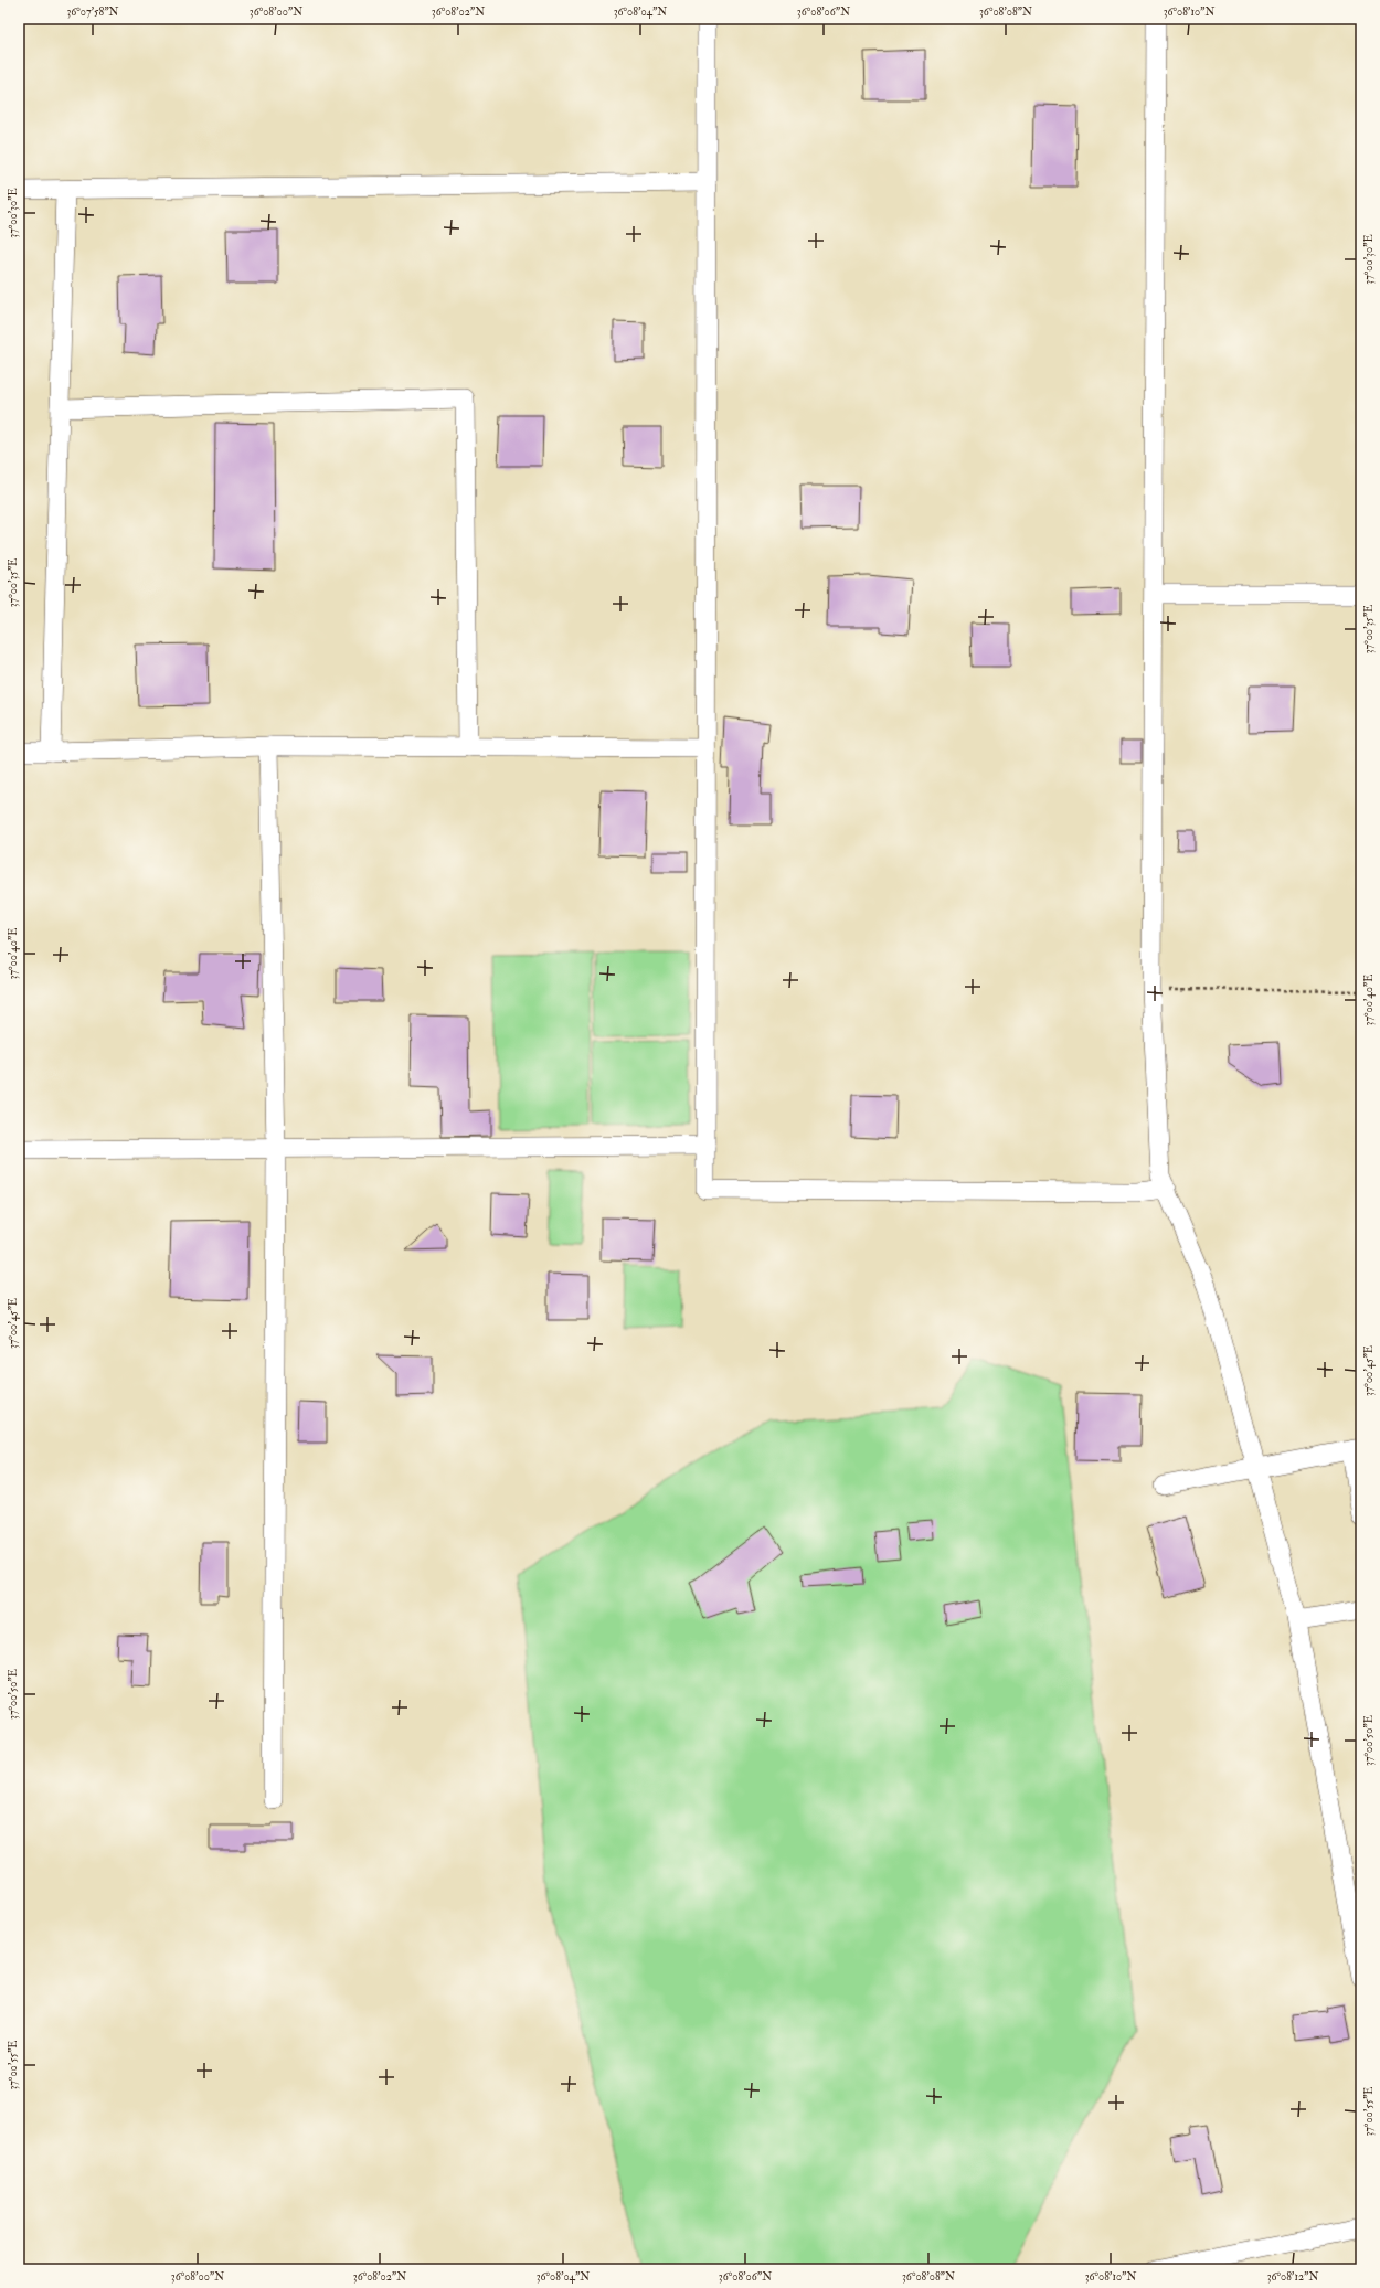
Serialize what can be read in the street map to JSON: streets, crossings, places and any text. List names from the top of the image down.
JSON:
{
  "coordinates": [
    "36°07'58\"N",
    "36°08'00\"N",
    "36°08'02\"N",
    "36°08'04\"N",
    "36°08'06\"N",
    "36°08'08\"N",
    "36°08'10\"N",
    "37°00'30\"E",
    "37°00'35\"E",
    "37°00'40\"E",
    "37°00'45\"E",
    "37°00'50\"E",
    "37°00'55\"E",
    "36°08'12\"N"
  ]
}
